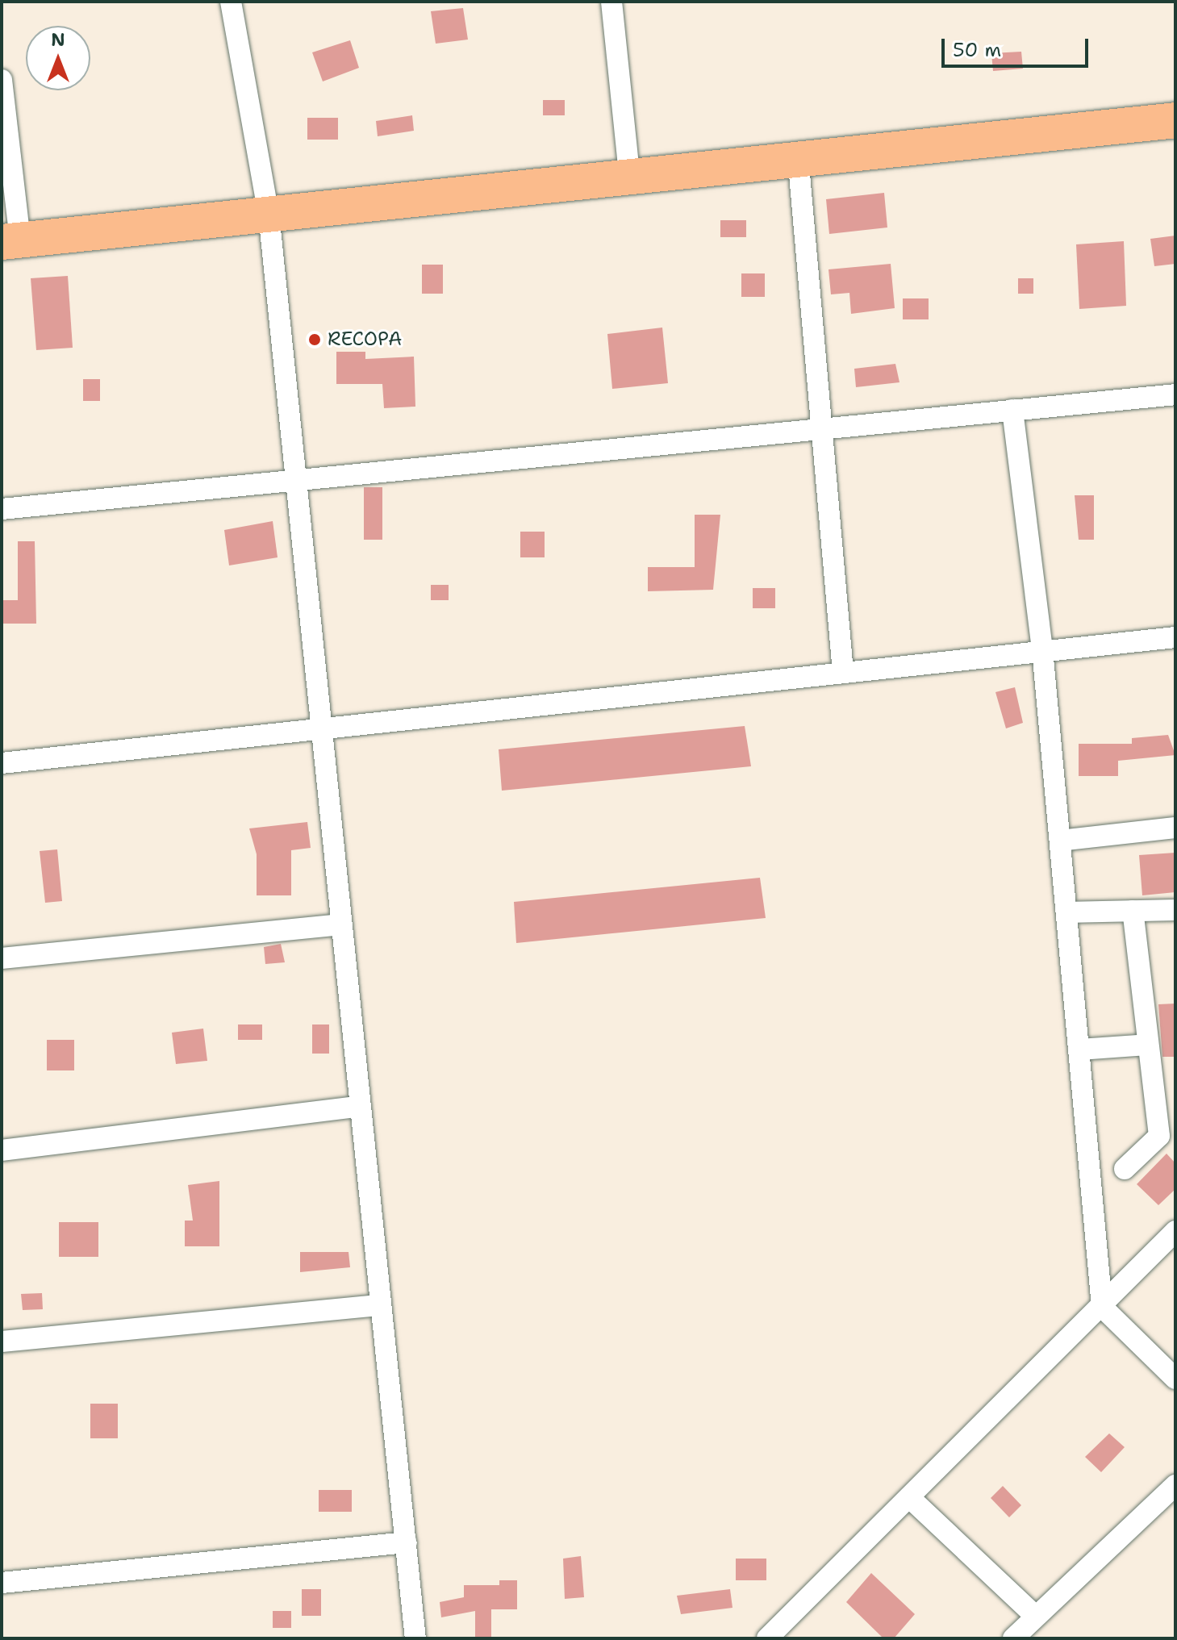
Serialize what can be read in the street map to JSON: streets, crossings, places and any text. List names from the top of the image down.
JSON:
{
  "places": ["RECOPA"],
  "scale_bar": "50 m",
  "north": "top"
}
